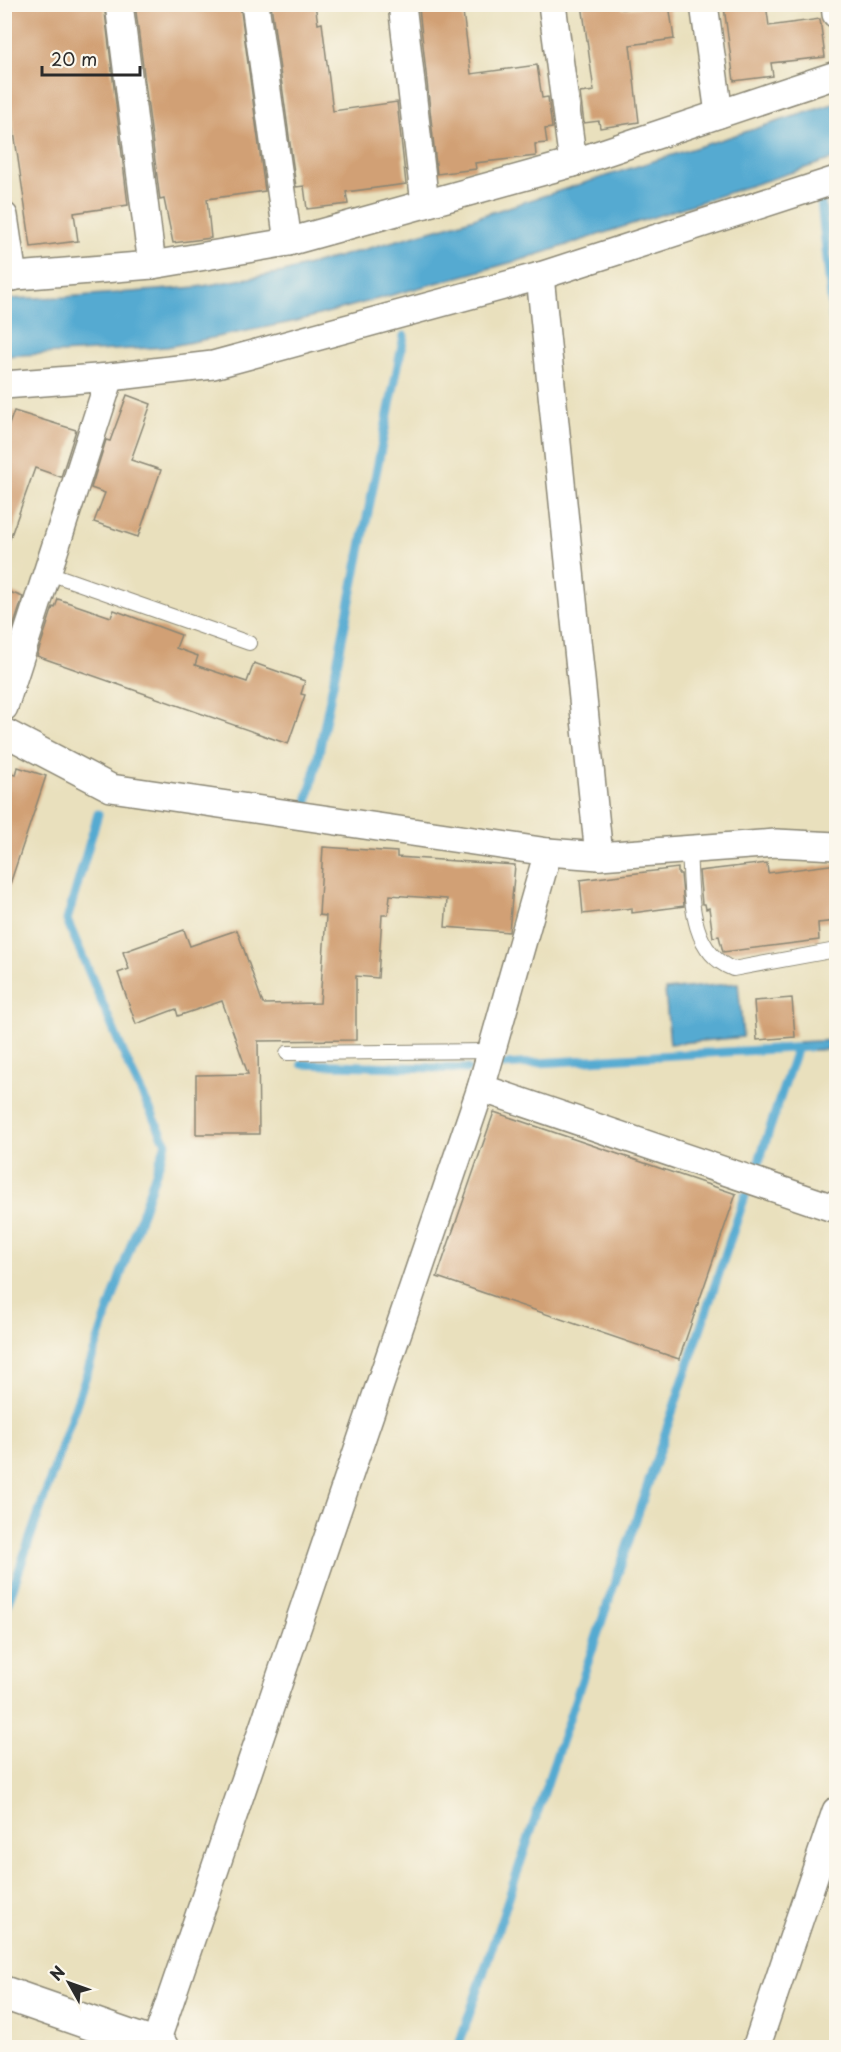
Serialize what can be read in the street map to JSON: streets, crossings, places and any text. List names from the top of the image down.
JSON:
{
  "scale_bar": "20 m",
  "north": "top left"
}
